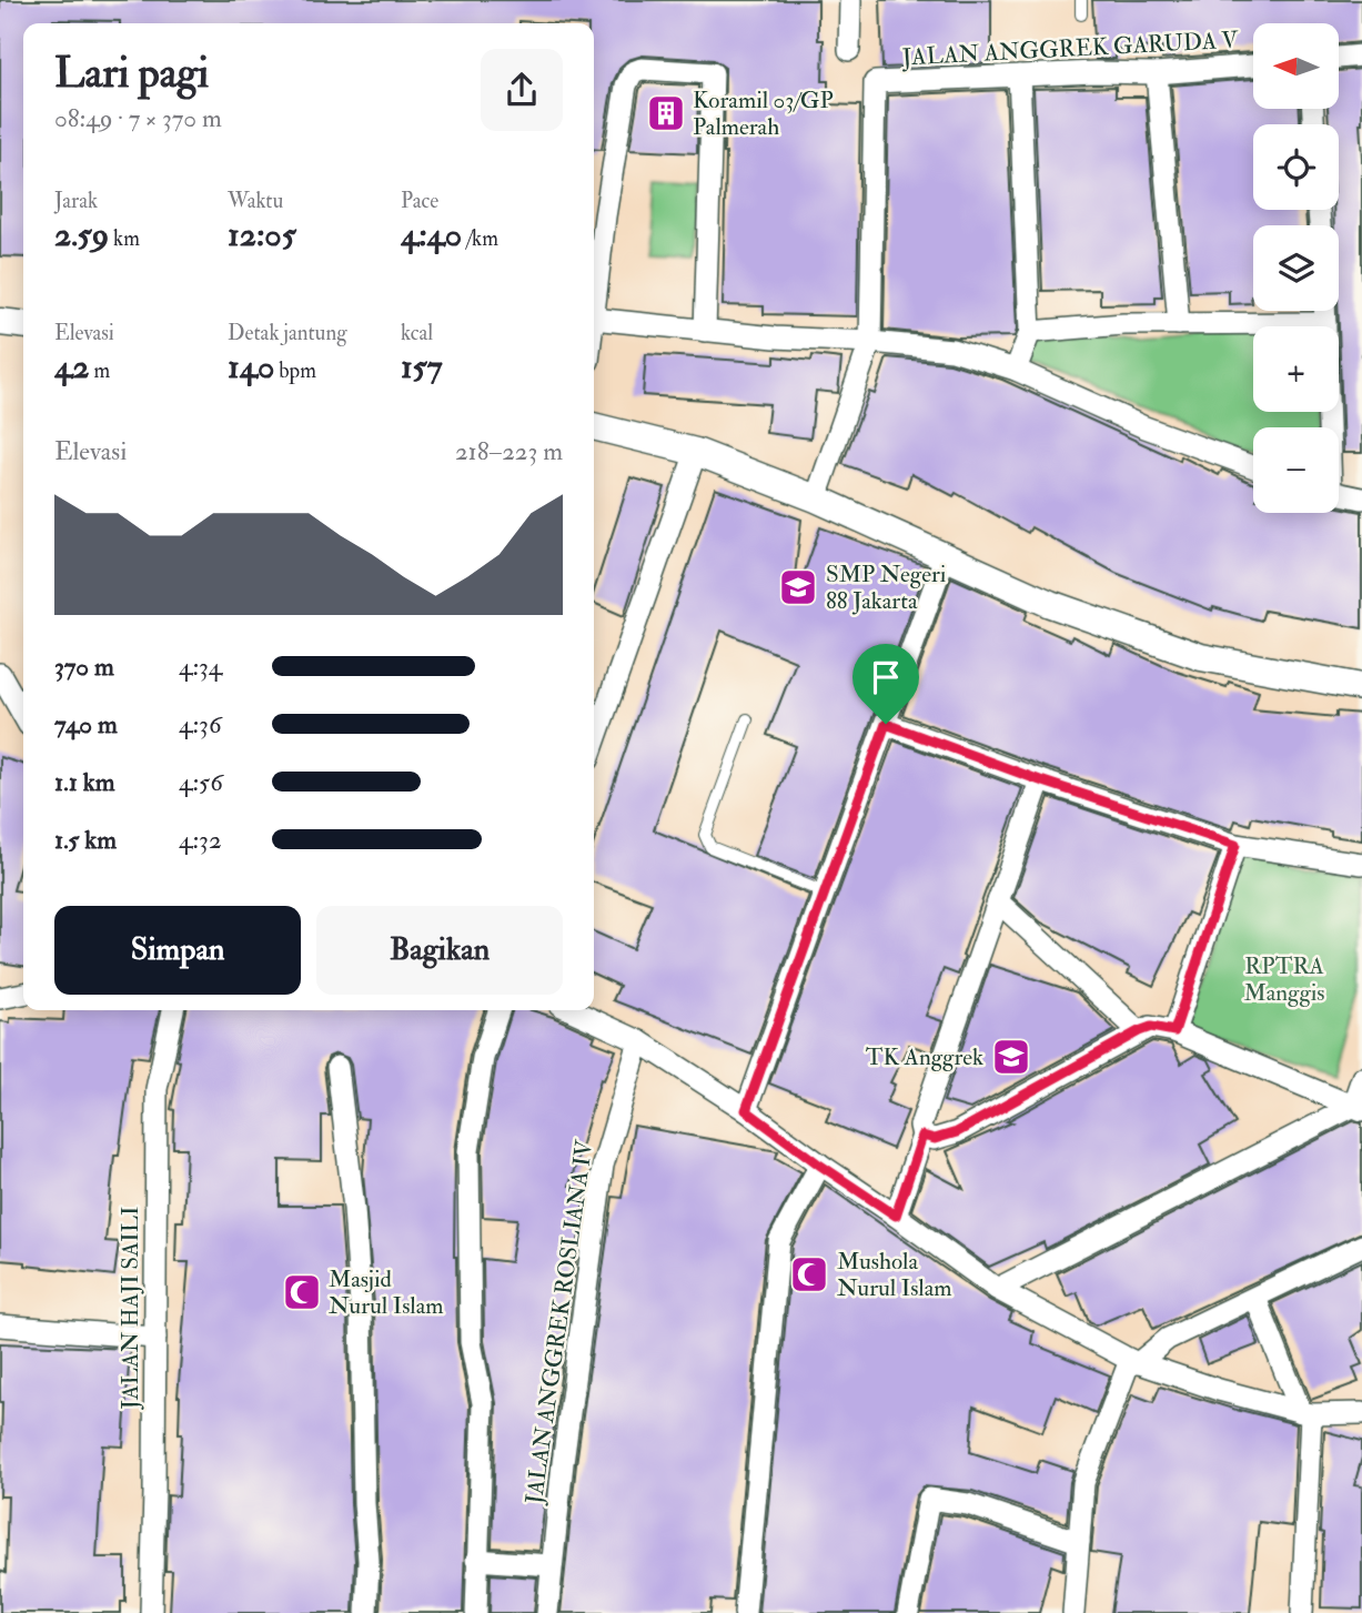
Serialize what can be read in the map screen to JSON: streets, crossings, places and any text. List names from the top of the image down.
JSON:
{
  "streets": {
    "street": ["JALAN ANGGREK GARUDA V", "JALAN HAJI SAILI", "JALAN ANGGREK ROSLIANA IV"]
  },
  "parks": ["RPTRA Manggis"],
  "places": {
    "building": ["Koramil 03/GP Palmerah"],
    "school or university": ["SMP Negeri 88 Jakarta", "TK Anggrek"],
    "mosque": ["Mushola Nurul Islam", "Masjid Nurul Islam"]
  },
  "north": "left",
  "page": {
    "map_buttons": ["+", "−"],
    "heading": ["Lari pagi", "08:49 · 7 × 370 m"],
    "stats": [
      ["Jarak", "2.59 km"],
      ["Waktu", "12:05"],
      ["Pace", "4:40 /km"],
      ["Elevasi", "42 m"],
      ["Detak jantung", "140 bpm"],
      ["kcal", "157"]
    ],
    "chart": ["Elevasi", "218–223 m"],
    "list": [
      {
        "name": "370 m",
        "note": "4:34"
      },
      {
        "name": "740 m",
        "note": "4:36"
      },
      {
        "name": "1.1 km",
        "note": "4:56"
      },
      {
        "name": "1.5 km",
        "note": "4:32"
      }
    ],
    "buttons": ["Simpan", "Bagikan"]
  }
}
